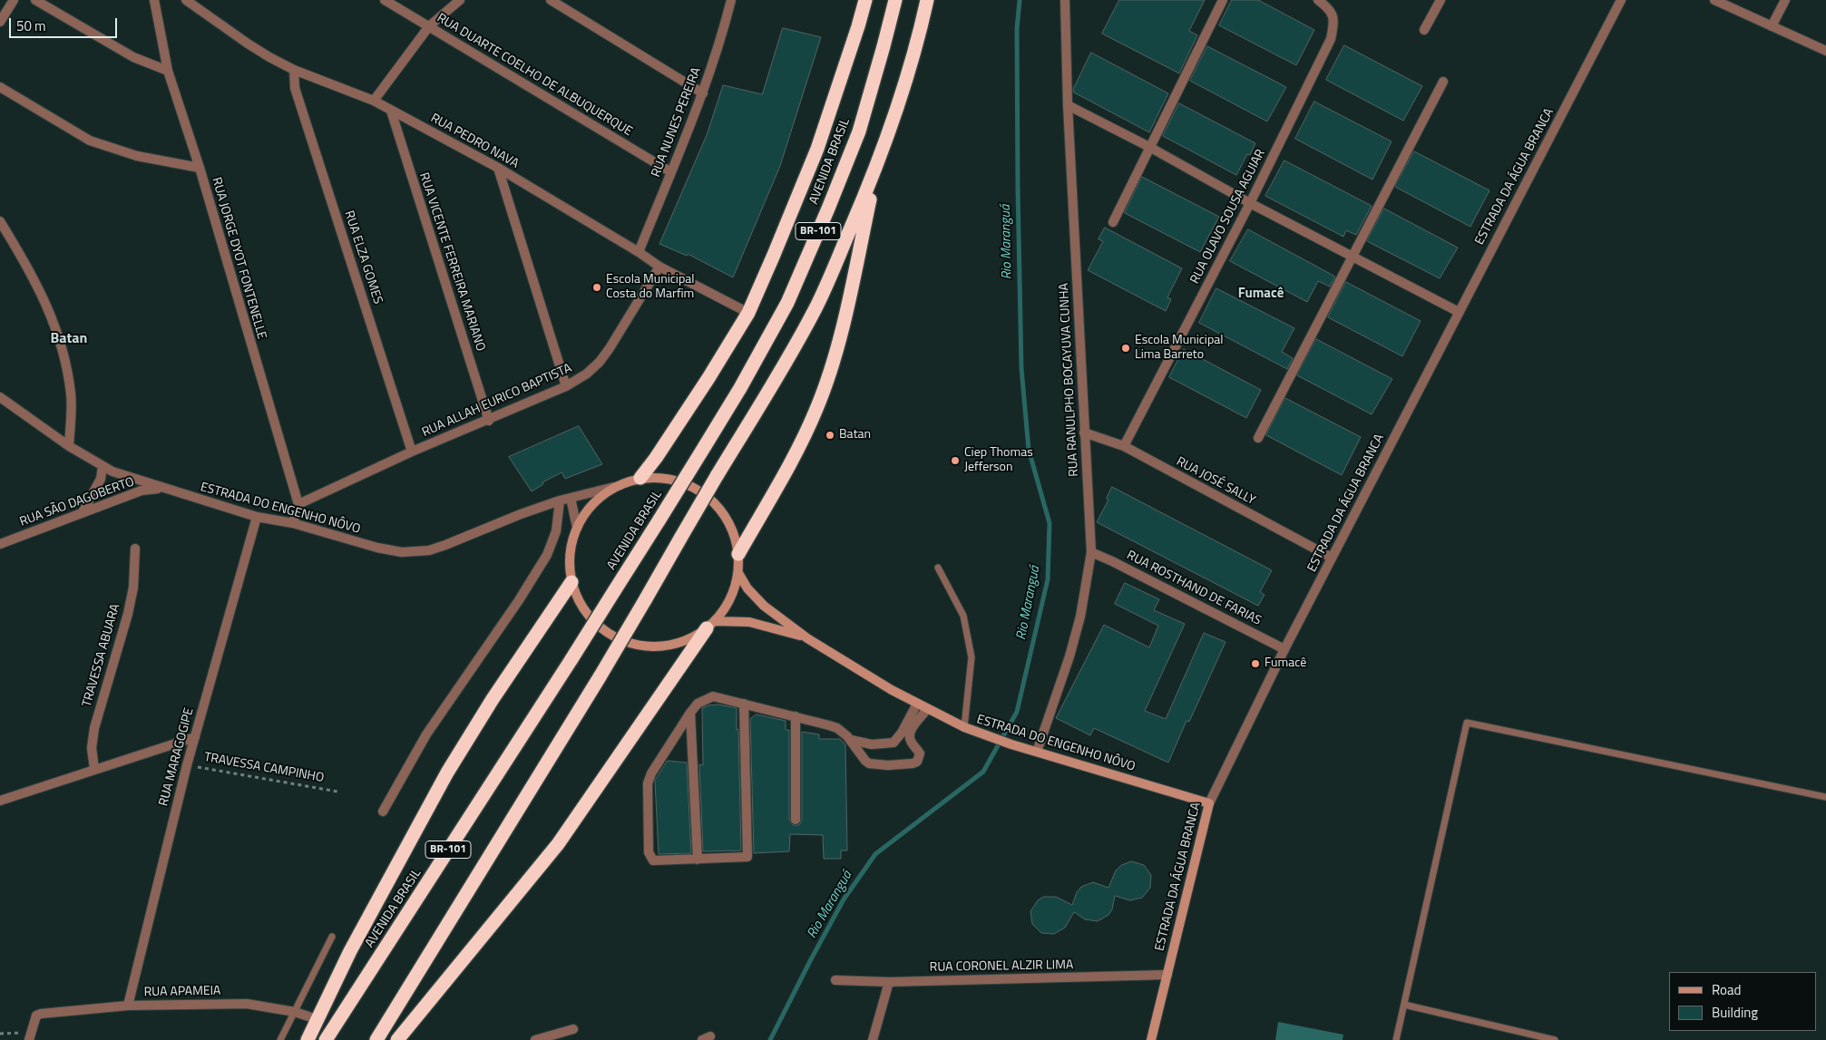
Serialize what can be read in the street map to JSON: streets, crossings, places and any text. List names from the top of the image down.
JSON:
{
  "streets": {
    "highway": ["AVENIDA BRASIL", "BR-101"],
    "main road": ["ESTRADA DA ÁGUA BRANCA", "ESTRADA DO ENGENHO NÔVO"],
    "street": [
      "RUA DUARTE COELHO DE ALBUQUERQUE",
      "RUA NUNES PEREIRA",
      "RUA PEDRO NAVA",
      "RUA OLAVO SOUSA AGUIAR",
      "RUA ELZA GOMES",
      "RUA JORGE DYOT FONTENELLE",
      "RUA VICENTE FERREIRA MARIANO",
      "RUA RANULPHO BOCAYUVA CUNHA",
      "RUA ALLAH EURICO BAPTISTA",
      "RUA JOSÉ SALLY",
      "RUA SÃO DAGOBERTO",
      "RUA ROSTHAND DE FARIAS",
      "TRAVESSA ABUARA",
      "RUA MARAGOGIPE",
      "RUA CORONEL ALZIR LIMA",
      "RUA APAMEIA"
    ],
    "path": ["TRAVESSA CAMPINHO"]
  },
  "crossings": [
    ["RUA DUARTE COELHO DE ALBUQUERQUE", "RUA NUNES PEREIRA"],
    ["RUA NUNES PEREIRA", "RUA PEDRO NAVA"],
    ["RUA PEDRO NAVA", "RUA ELZA GOMES"],
    ["RUA PEDRO NAVA", "RUA VICENTE FERREIRA MARIANO"],
    ["RUA PEDRO NAVA", "RUA ALLAH EURICO BAPTISTA"],
    ["ESTRADA DA ÁGUA BRANCA", "RUA JOSÉ SALLY"],
    ["ESTRADA DA ÁGUA BRANCA", "ESTRADA DO ENGENHO NÔVO"],
    ["ESTRADA DA ÁGUA BRANCA", "RUA ROSTHAND DE FARIAS"],
    ["ESTRADA DA ÁGUA BRANCA", "RUA CORONEL ALZIR LIMA"],
    ["RUA OLAVO SOUSA AGUIAR", "RUA JOSÉ SALLY"],
    ["RUA ELZA GOMES", "RUA ALLAH EURICO BAPTISTA"],
    ["RUA JORGE DYOT FONTENELLE", "RUA ALLAH EURICO BAPTISTA"],
    ["RUA VICENTE FERREIRA MARIANO", "RUA ALLAH EURICO BAPTISTA"],
    ["RUA RANULPHO BOCAYUVA CUNHA", "RUA JOSÉ SALLY"],
    ["RUA RANULPHO BOCAYUVA CUNHA", "ESTRADA DO ENGENHO NÔVO"],
    ["RUA RANULPHO BOCAYUVA CUNHA", "RUA ROSTHAND DE FARIAS"],
    ["RUA SÃO DAGOBERTO", "ESTRADA DO ENGENHO NÔVO"],
    ["ESTRADA DO ENGENHO NÔVO", "RUA MARAGOGIPE"],
    ["RUA MARAGOGIPE", "TRAVESSA CAMPINHO"],
    ["RUA MARAGOGIPE", "RUA APAMEIA"]
  ],
  "districts": ["Fumacê", "Batan"],
  "water": ["Rio Maranguá"],
  "places": [
    "Escola Municipal Costa do Marfim",
    "Escola Municipal Lima Barreto",
    "Batan",
    "Ciep Thomas Jefferson",
    "Fumacê"
  ],
  "legend": ["Road", "Building"],
  "scale_bar": "50 m"
}
